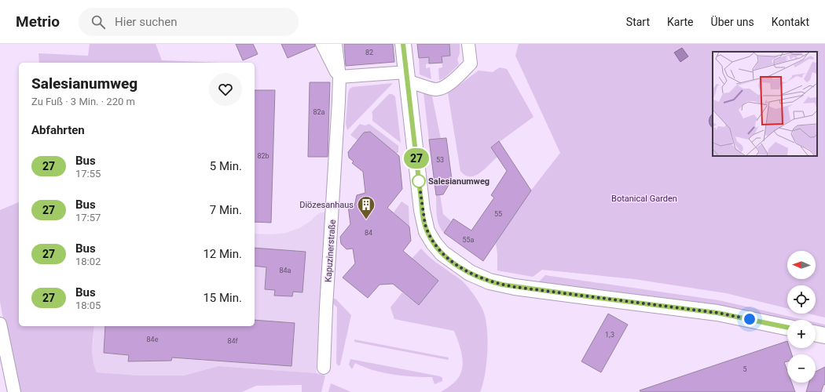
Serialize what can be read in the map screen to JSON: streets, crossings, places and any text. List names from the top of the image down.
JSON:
{
  "streets": {
    "street": ["Kapuzinerstraße"]
  },
  "parks": ["Botanical Garden"],
  "places": {
    "other": ["Salesianumweg"],
    "building": ["Diözesanhaus"]
  },
  "lines": ["bus line 27"],
  "house_numbers": [
    "82",
    "82a",
    "82b",
    "53",
    "55",
    "84",
    "55a",
    "84a",
    "1,3",
    "84e",
    "84f",
    "5"
  ],
  "north": "left",
  "page": {
    "header": "Metrio",
    "search": "Hier suchen",
    "nav": [
      "Start",
      "Karte",
      "Über uns",
      "Kontakt"
    ],
    "on_map": "27",
    "heading": [
      ["Salesianumweg", "Zu Fuß · 3 Min. · 220 m"],
      "Abfahrten"
    ],
    "list": [
      {
        "mark": "27",
        "name": "Bus",
        "note": "17:55",
        "value": "5 Min."
      },
      {
        "mark": "27",
        "name": "Bus",
        "note": "17:57",
        "value": "7 Min."
      },
      {
        "mark": "27",
        "name": "Bus",
        "note": "18:02",
        "value": "12 Min."
      },
      {
        "mark": "27",
        "name": "Bus",
        "note": "18:05",
        "value": "15 Min."
      }
    ],
    "map_buttons": ["+", "−"]
  }
}
